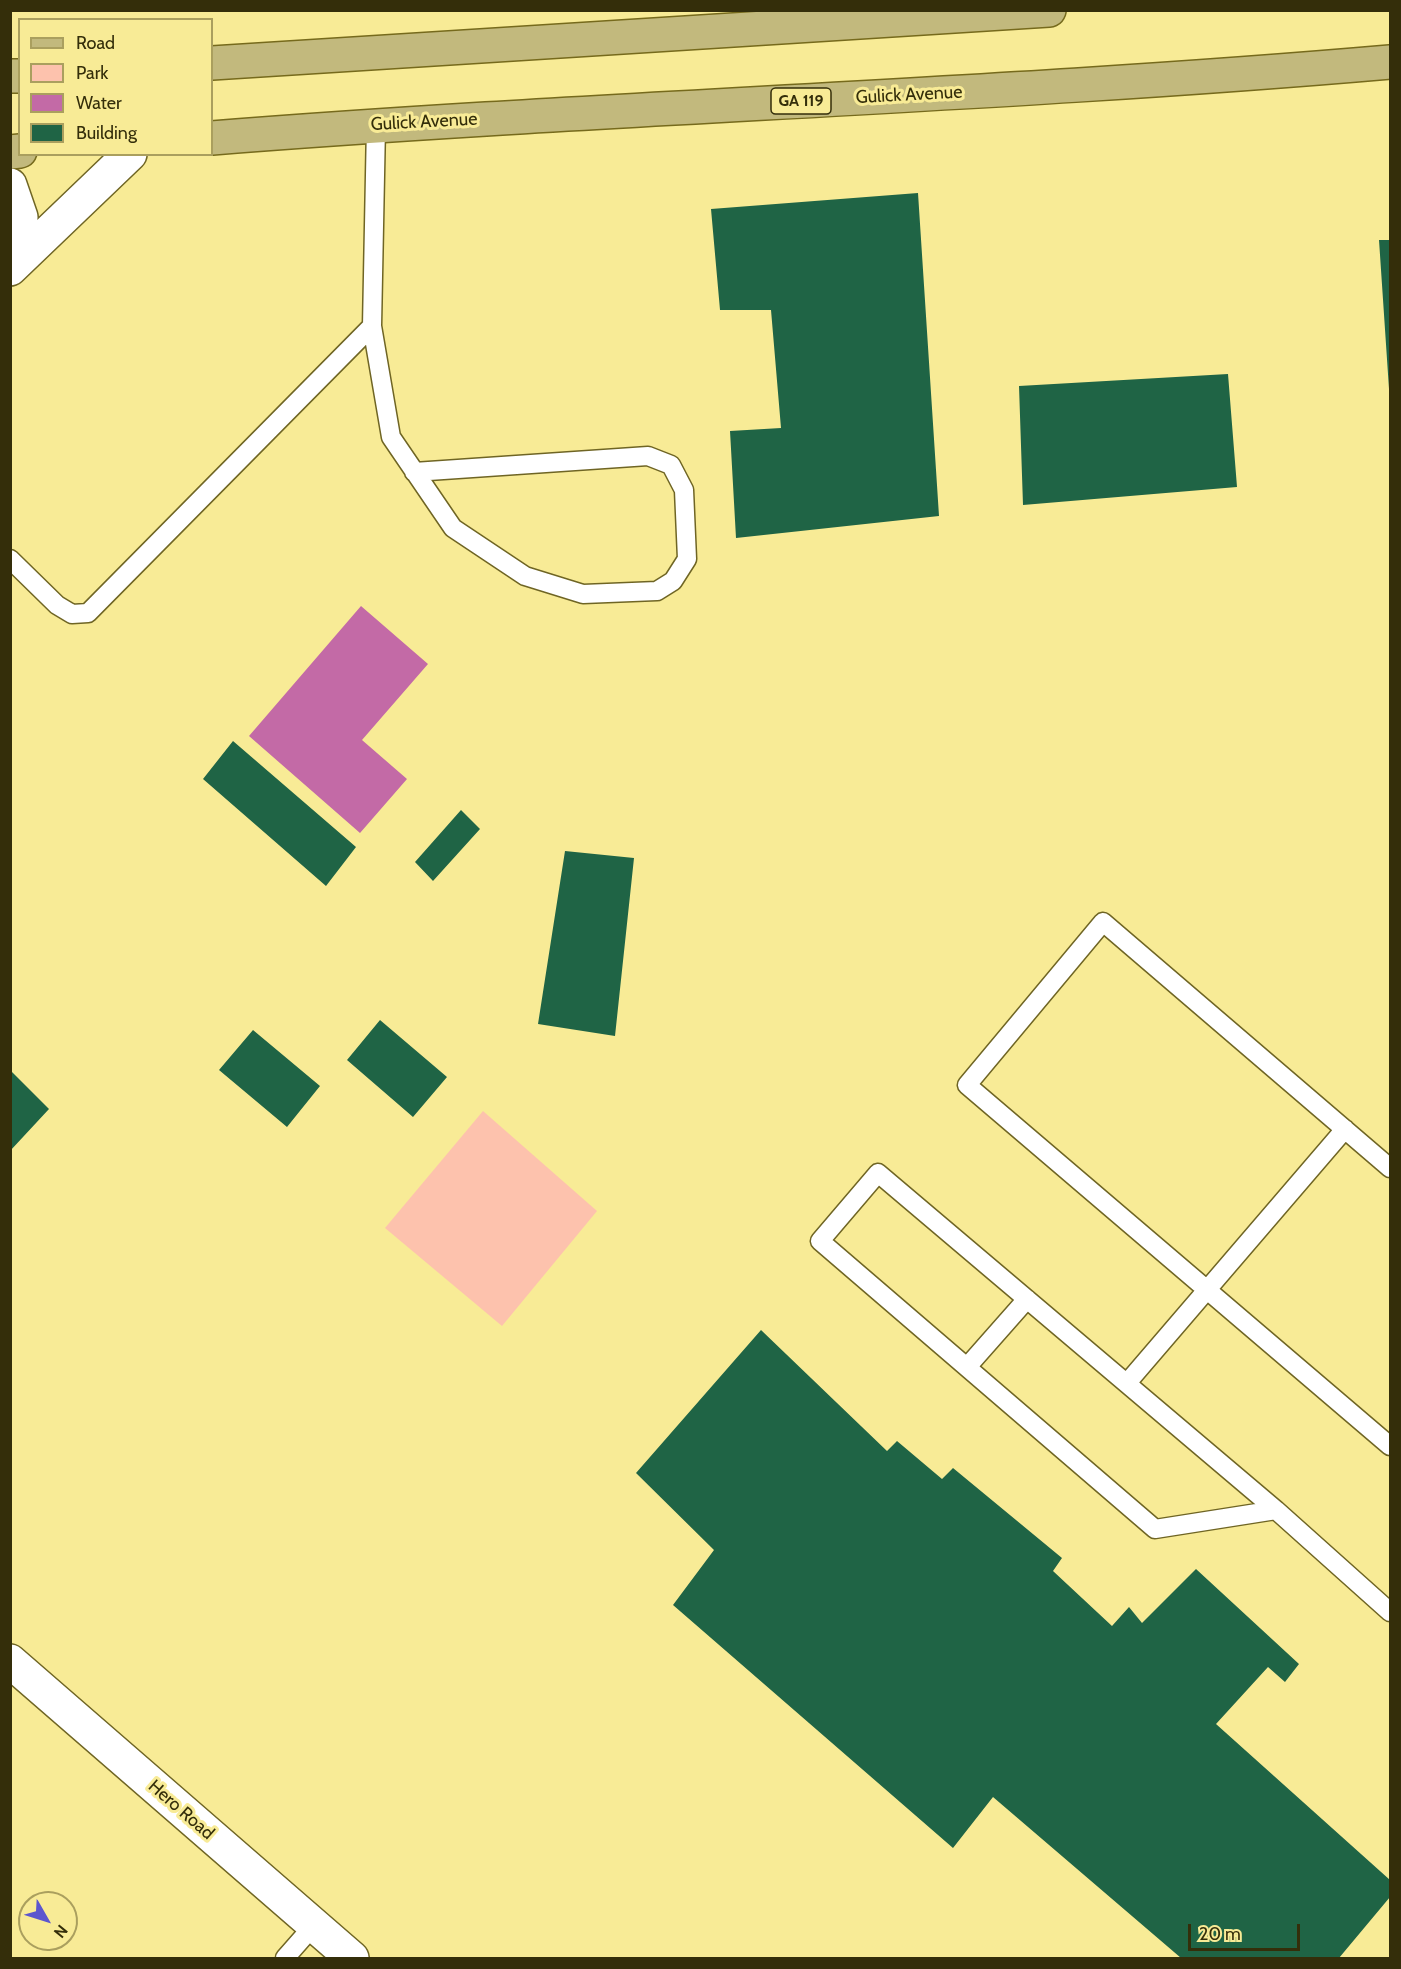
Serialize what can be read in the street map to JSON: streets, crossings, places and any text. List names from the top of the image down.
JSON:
{
  "streets": {
    "main road": ["Gulick Avenue", "GA 119"],
    "street": ["Hero Road"]
  },
  "legend": [
    "Road",
    "Park",
    "Water",
    "Building"
  ],
  "scale_bar": "20 m",
  "north": "bottom right"
}
